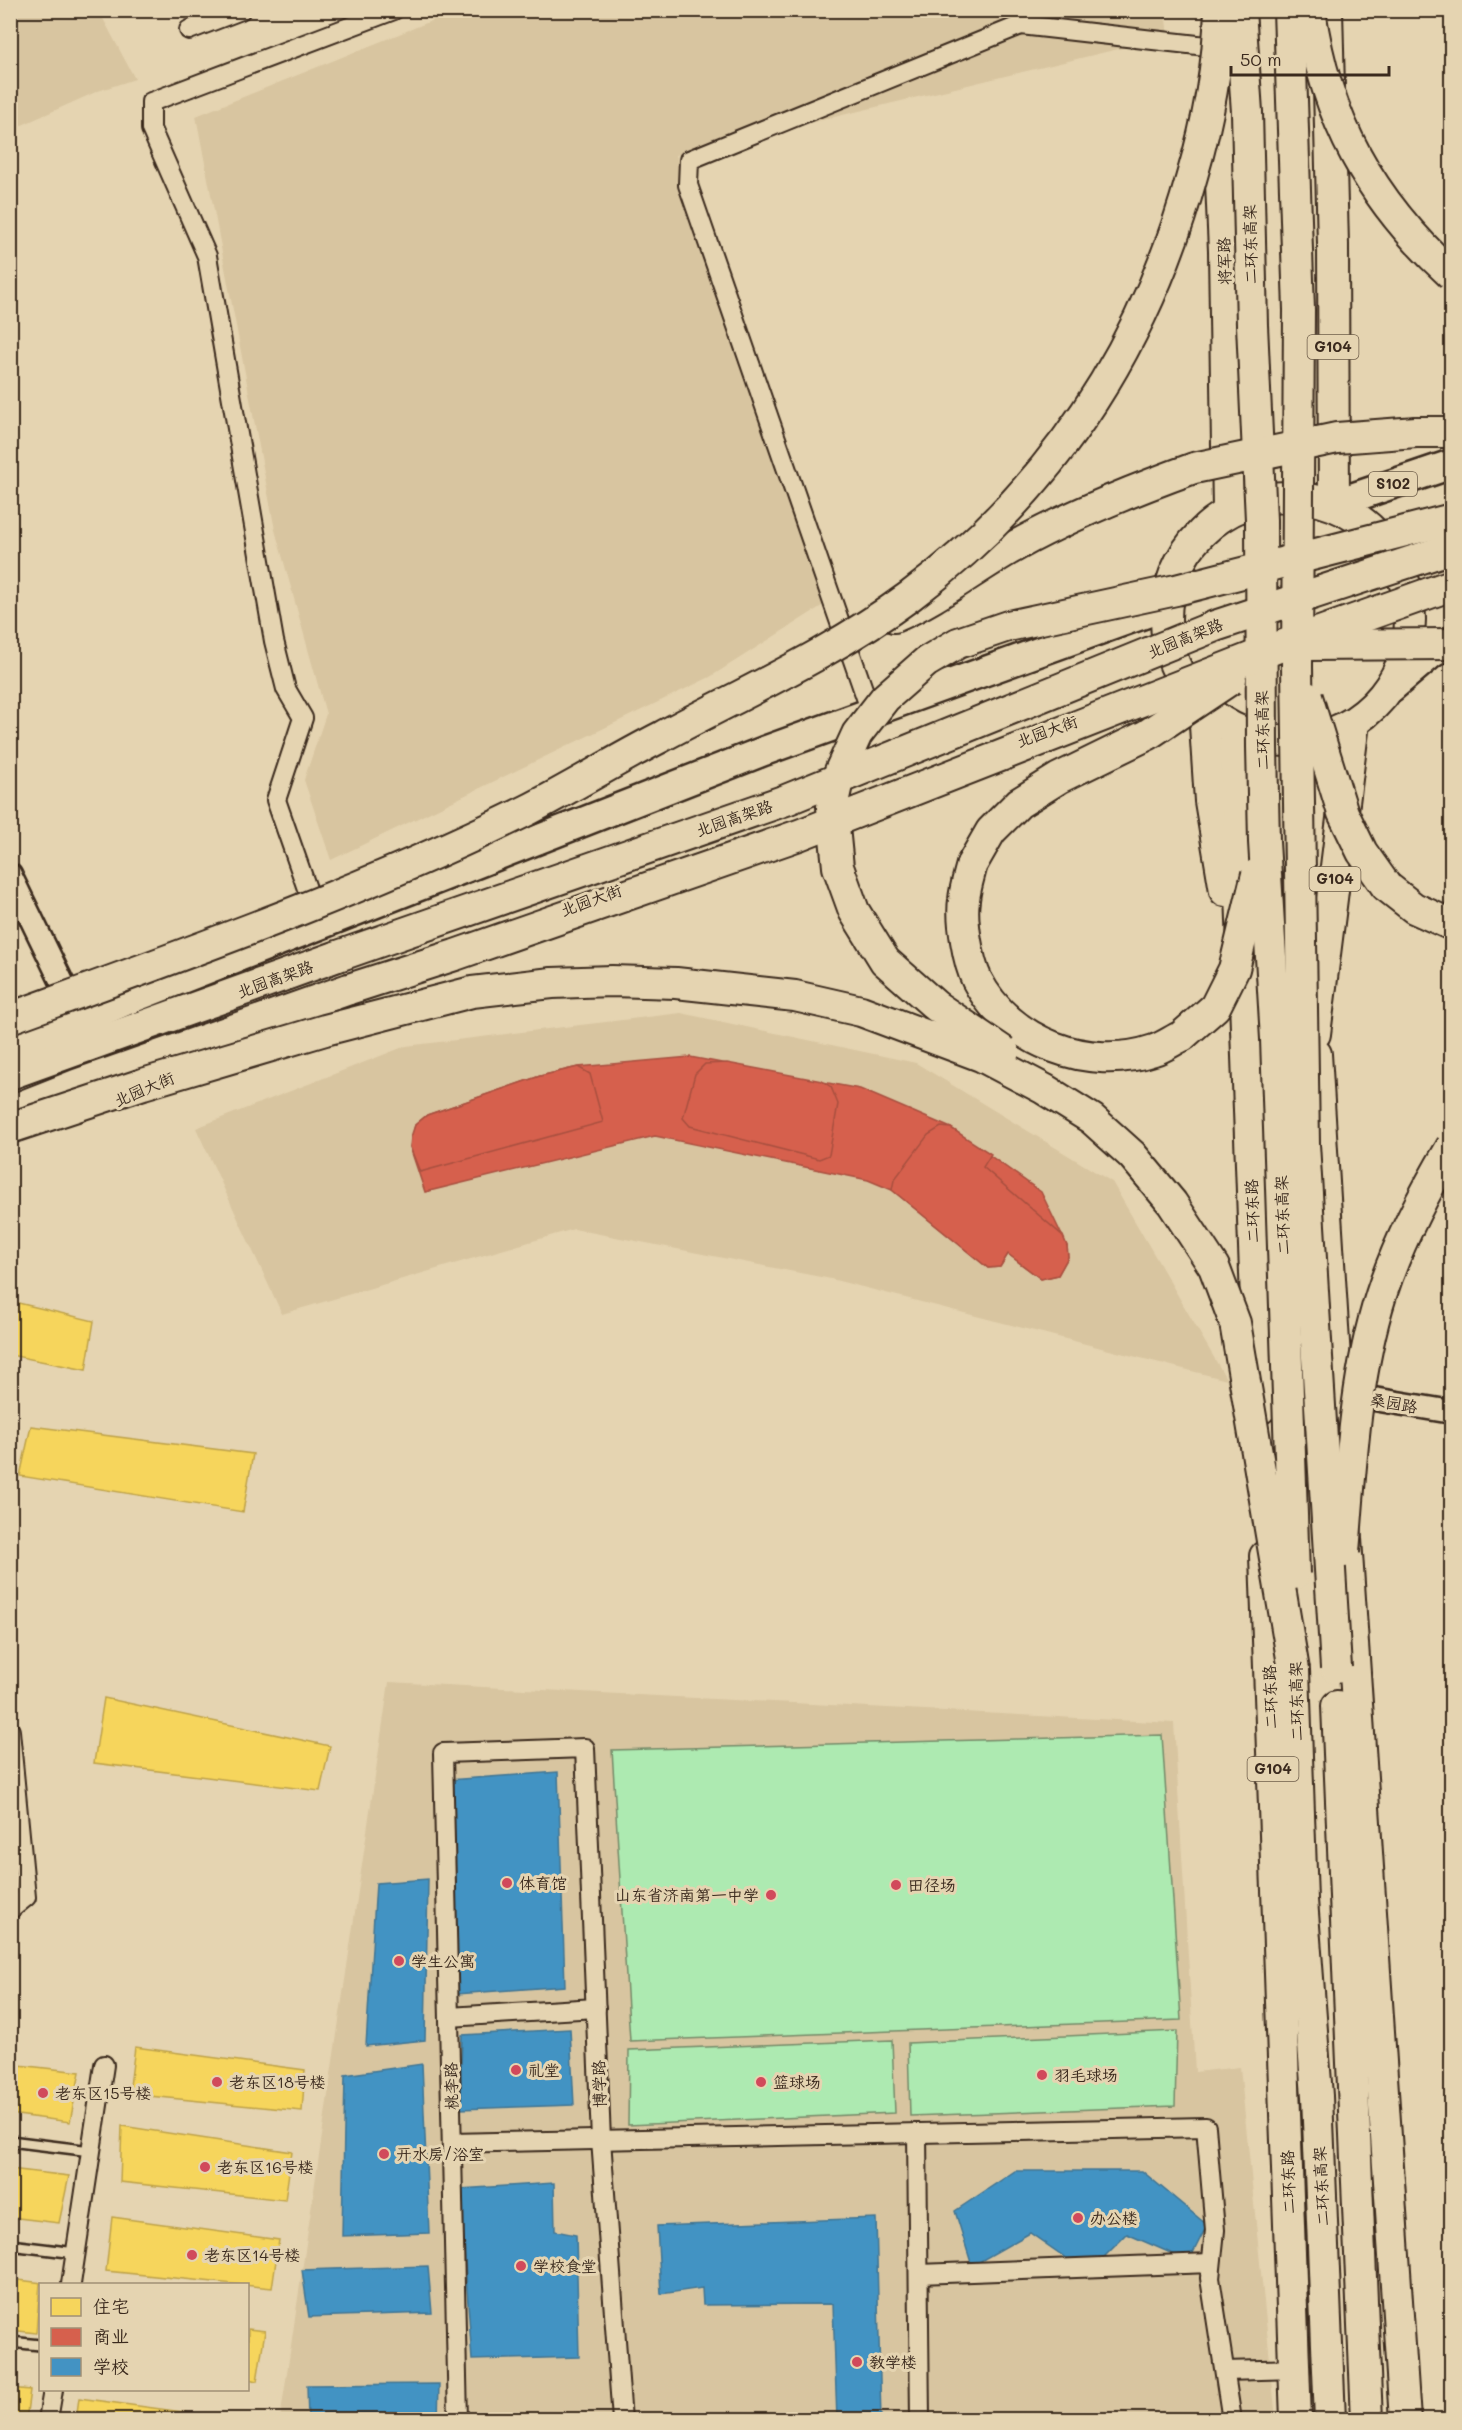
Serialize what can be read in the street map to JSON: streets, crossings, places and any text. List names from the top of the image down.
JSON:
{
  "streets": {
    "highway": [
      "二环东高架",
      "将军路",
      "G104",
      "北园高架路",
      "二环东路"
    ],
    "main road": ["S102", "北园大街"],
    "street": ["桑园路", "博学路", "桃李路"]
  },
  "crossings": [
    ["二环东高架", "北园高架路"],
    ["G104", "S102"],
    ["G104", "桑园路"],
    ["博学路", "桃李路"]
  ],
  "places": [
    "体育馆",
    "田径场",
    "山东省济南第一中学",
    "学生公寓",
    "礼堂",
    "羽毛球场",
    "老东区18号楼",
    "篮球场",
    "老东区15号楼",
    "开水房/浴室",
    "老东区16号楼",
    "办公楼",
    "老东区14号楼",
    "学校食堂",
    "教学楼"
  ],
  "legend": ["住宅", "商业", "学校"],
  "scale_bar": "50 m"
}
